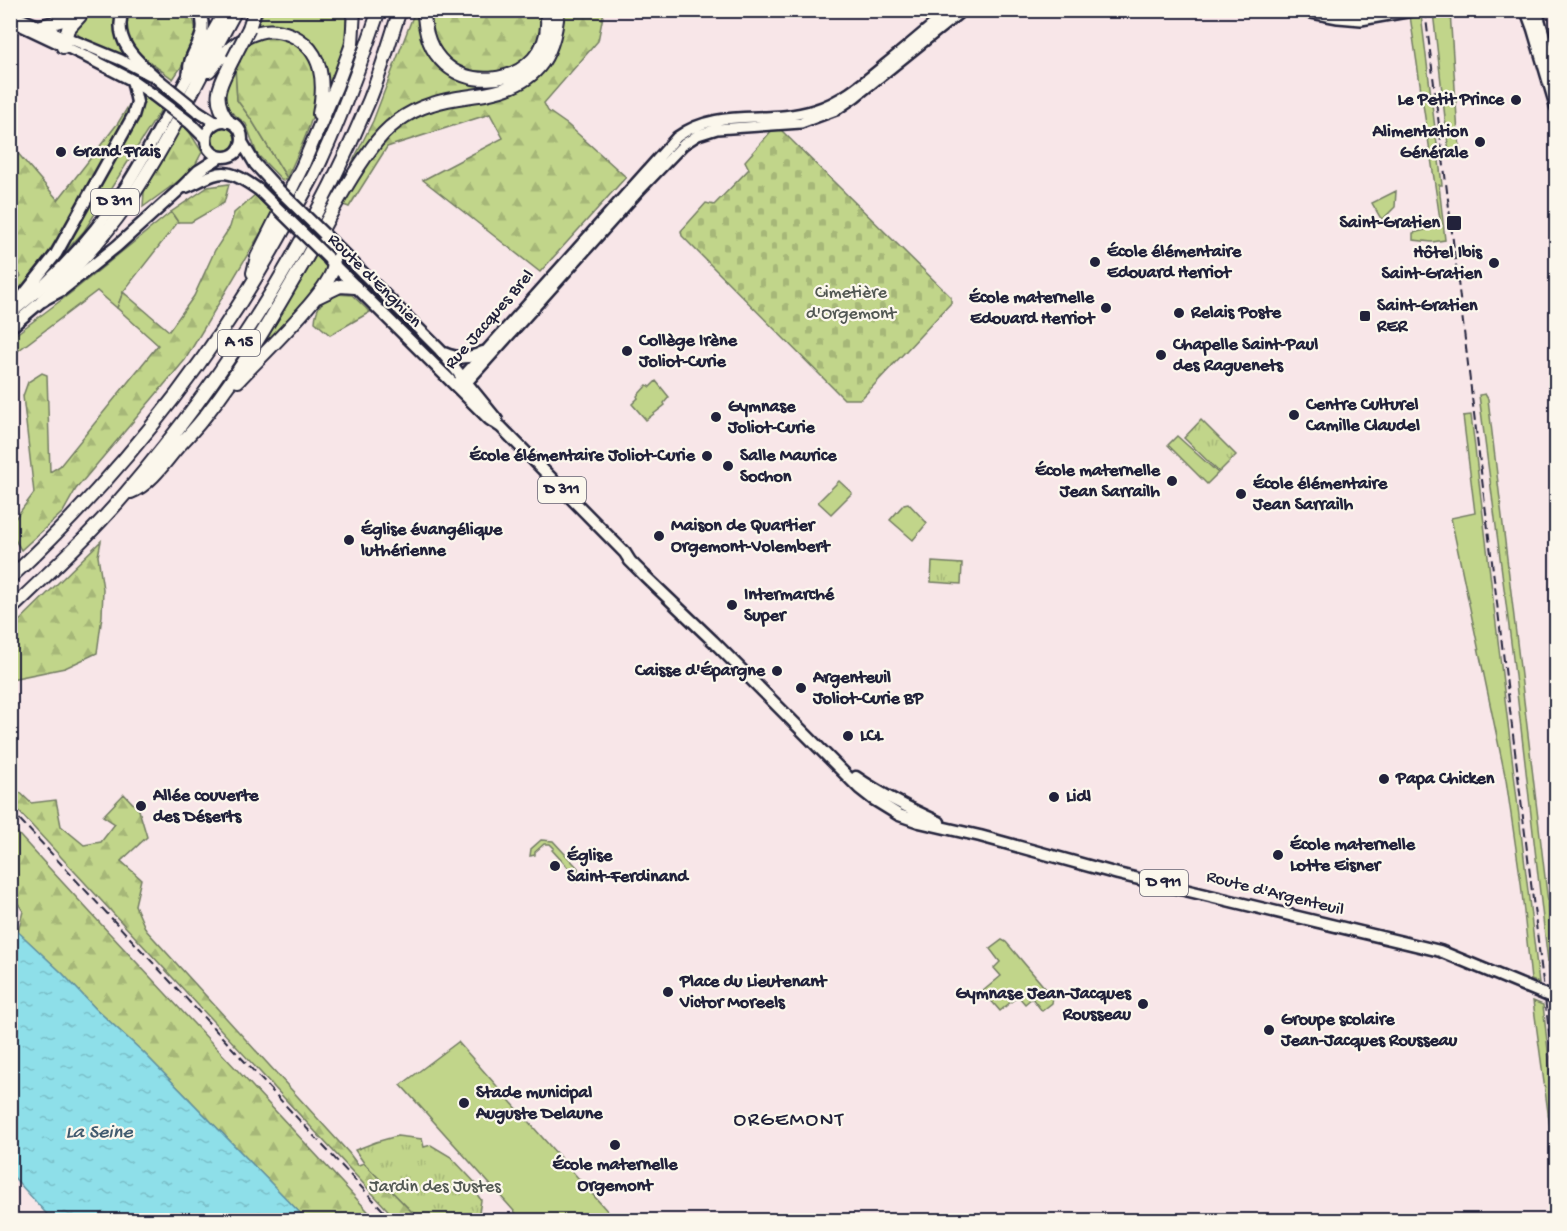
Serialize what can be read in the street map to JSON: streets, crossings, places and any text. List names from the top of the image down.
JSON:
{
  "streets": {
    "highway": ["A 15"],
    "main road": [
      "D 311",
      "Route d'Enghien",
      "Rue Jacques Brel",
      "D 911",
      "Route d'Argenteuil"
    ]
  },
  "crossings": [
    ["D 311", "Route d'Enghien"],
    ["Route d'Enghien", "Rue Jacques Brel"],
    ["Route d'Enghien", "Route d'Argenteuil"]
  ],
  "districts": ["ORGEMONT"],
  "water": ["La Seine"],
  "parks": ["Cimetière d'Orgemont", "Jardin des Justes"],
  "places": {
    "other": [
      "Le Petit Prince",
      "Alimentation Générale",
      "Grand Frais",
      "École élémentaire Edouard Herriot",
      "Hôtel Ibis Saint-Gratien",
      "École maternelle Edouard Herriot",
      "Relais Poste",
      "Collège Irène Joliot-Curie",
      "Chapelle Saint-Paul des Raguenets",
      "Centre Culturel Camille Claudel",
      "Gymnase Joliot-Curie",
      "École élémentaire Joliot-Curie",
      "Salle Maurice Sochon",
      "École maternelle Jean Sarrailh",
      "École élémentaire Jean Sarrailh",
      "Maison de Quartier Orgemont-Volembert",
      "Église évangélique luthérienne",
      "Intermarché Super",
      "Caisse d'Épargne",
      "Argenteuil Joliot-Curie BP",
      "LCL",
      "Papa Chicken",
      "Lidl",
      "Allée couverte des Déserts",
      "École maternelle Lotte Eisner",
      "Église Saint-Ferdinand",
      "Place du Lieutenant Victor Moreels",
      "Gymnase Jean-Jacques Rousseau",
      "Groupe scolaire Jean-Jacques Rousseau",
      "Stade municipal Auguste Delaune",
      "École maternelle Orgemont"
    ],
    "transit": ["Saint-Gratien", "Saint-Gratien RER"]
  }
}
